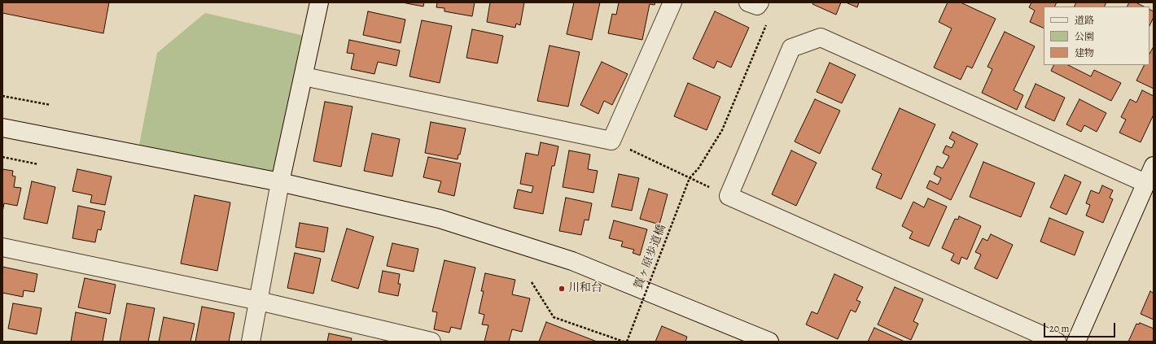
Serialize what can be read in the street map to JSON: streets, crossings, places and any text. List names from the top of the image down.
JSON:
{
  "streets": {
    "path": ["賀ヶ原歩道橋"]
  },
  "places": ["川和台"],
  "legend": ["道路", "公園", "建物"],
  "scale_bar": "20 m"
}
